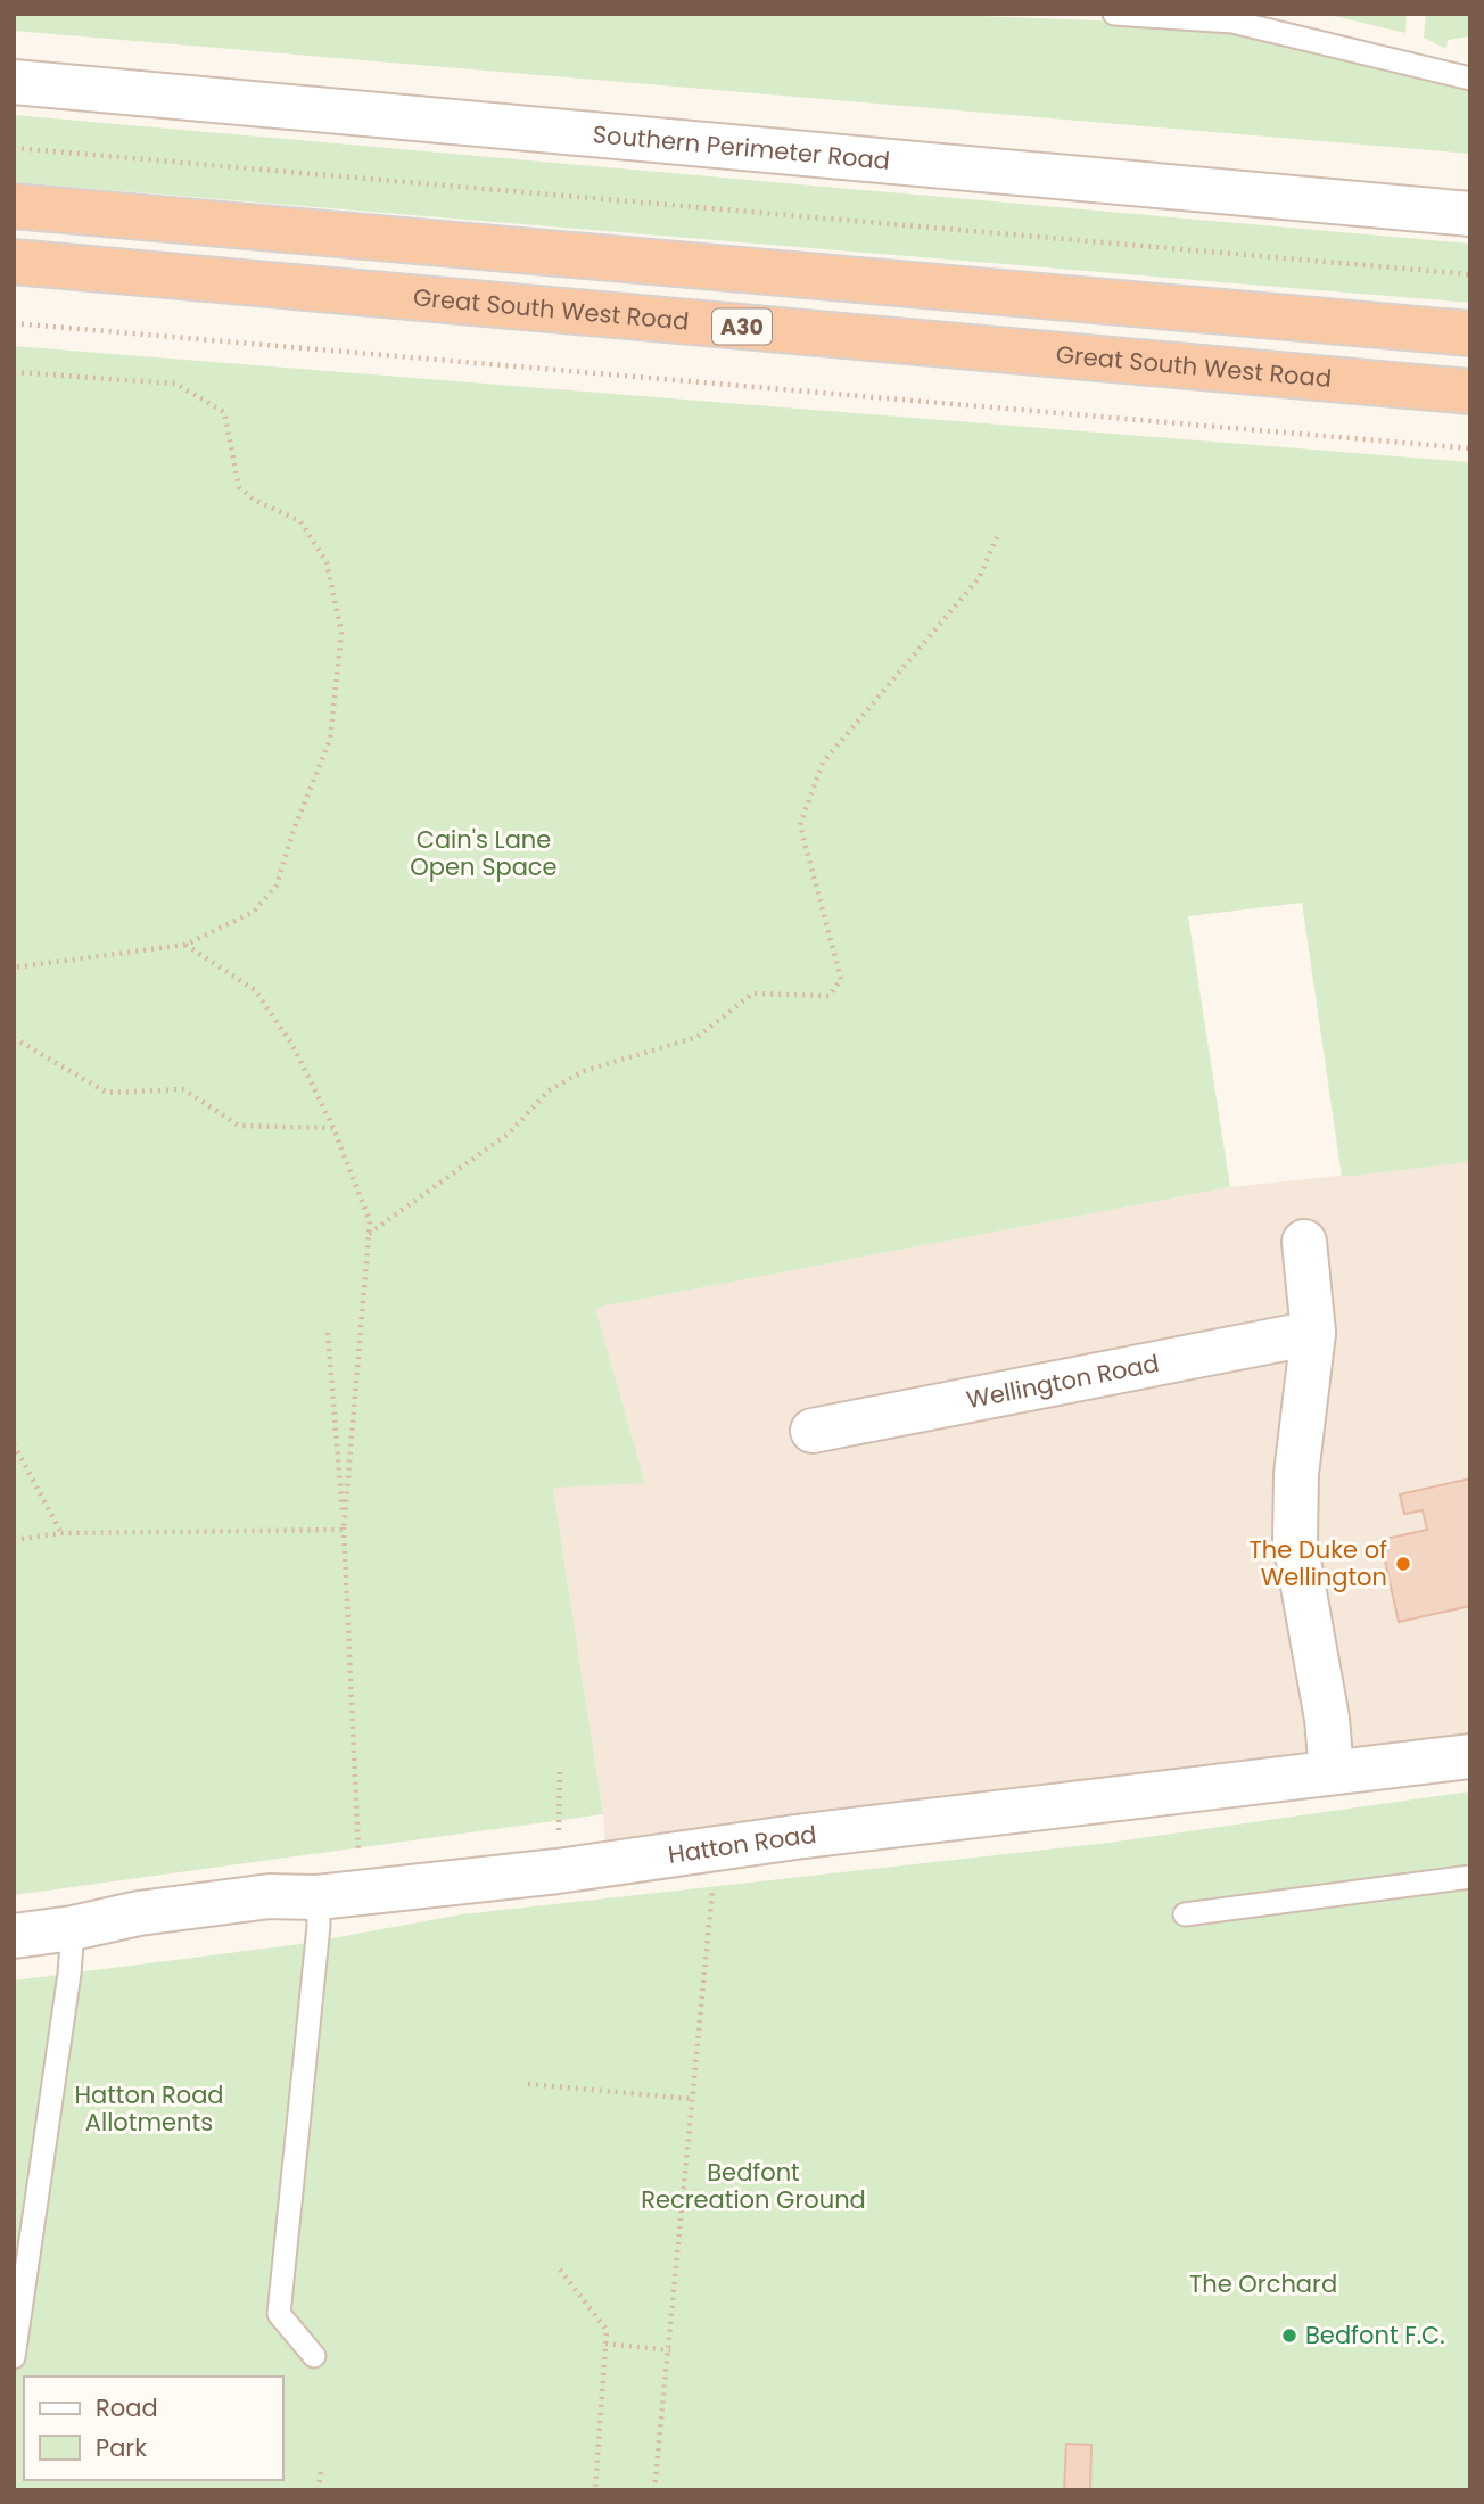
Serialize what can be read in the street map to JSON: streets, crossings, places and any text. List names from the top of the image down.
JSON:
{
  "streets": {
    "highway": ["Great South West Road", "A30"],
    "street": ["Southern Perimeter Road", "Wellington Road", "Hatton Road"]
  },
  "parks": [
    "Cain's Lane Open Space",
    "Hatton Road Allotments",
    "Bedfont Recreation Ground",
    "The Orchard"
  ],
  "places": ["The Duke of Wellington", "Bedfont F.C."],
  "legend": ["Road", "Park"]
}
